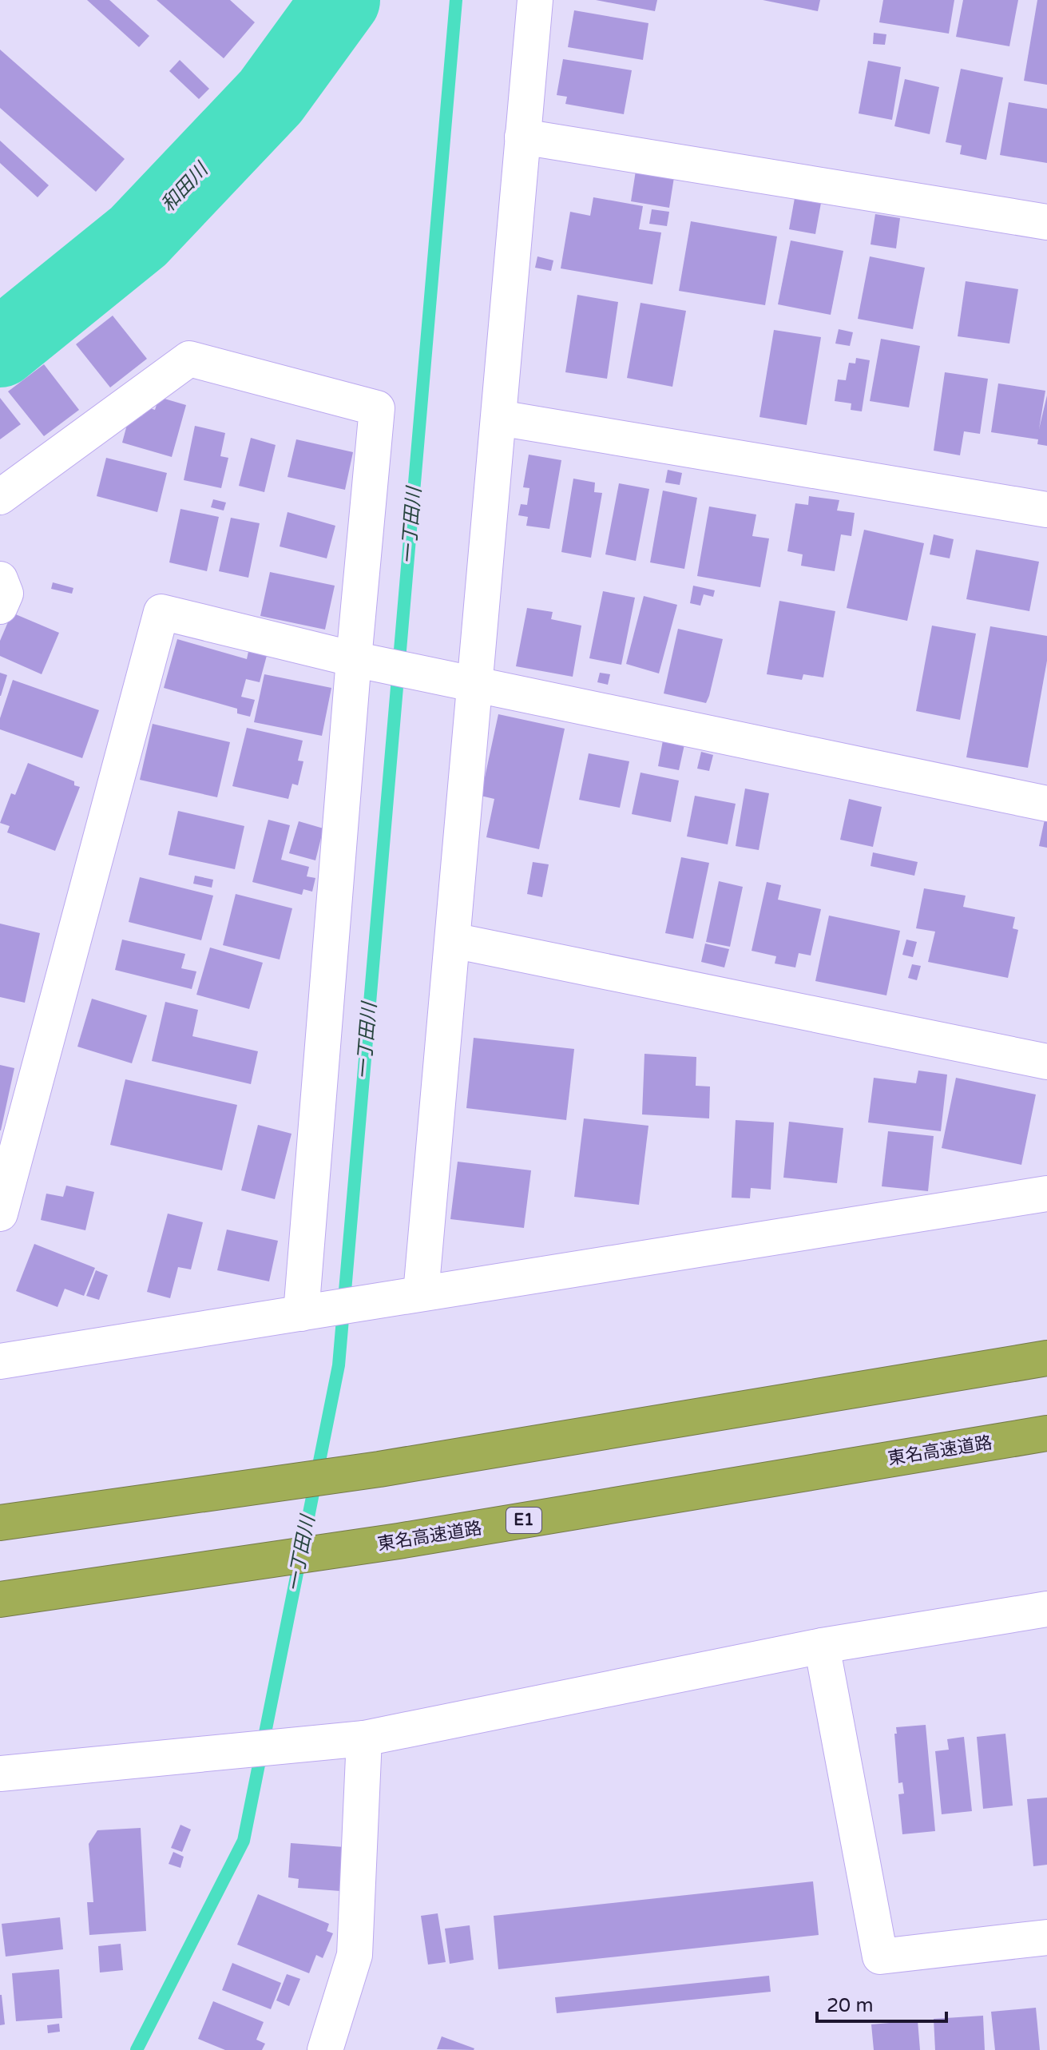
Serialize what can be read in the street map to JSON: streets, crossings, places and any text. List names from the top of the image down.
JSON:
{
  "streets": {
    "highway": ["東名高速道路", "E1"]
  },
  "water": ["和田川", "一丁田川"],
  "scale_bar": "20 m"
}
